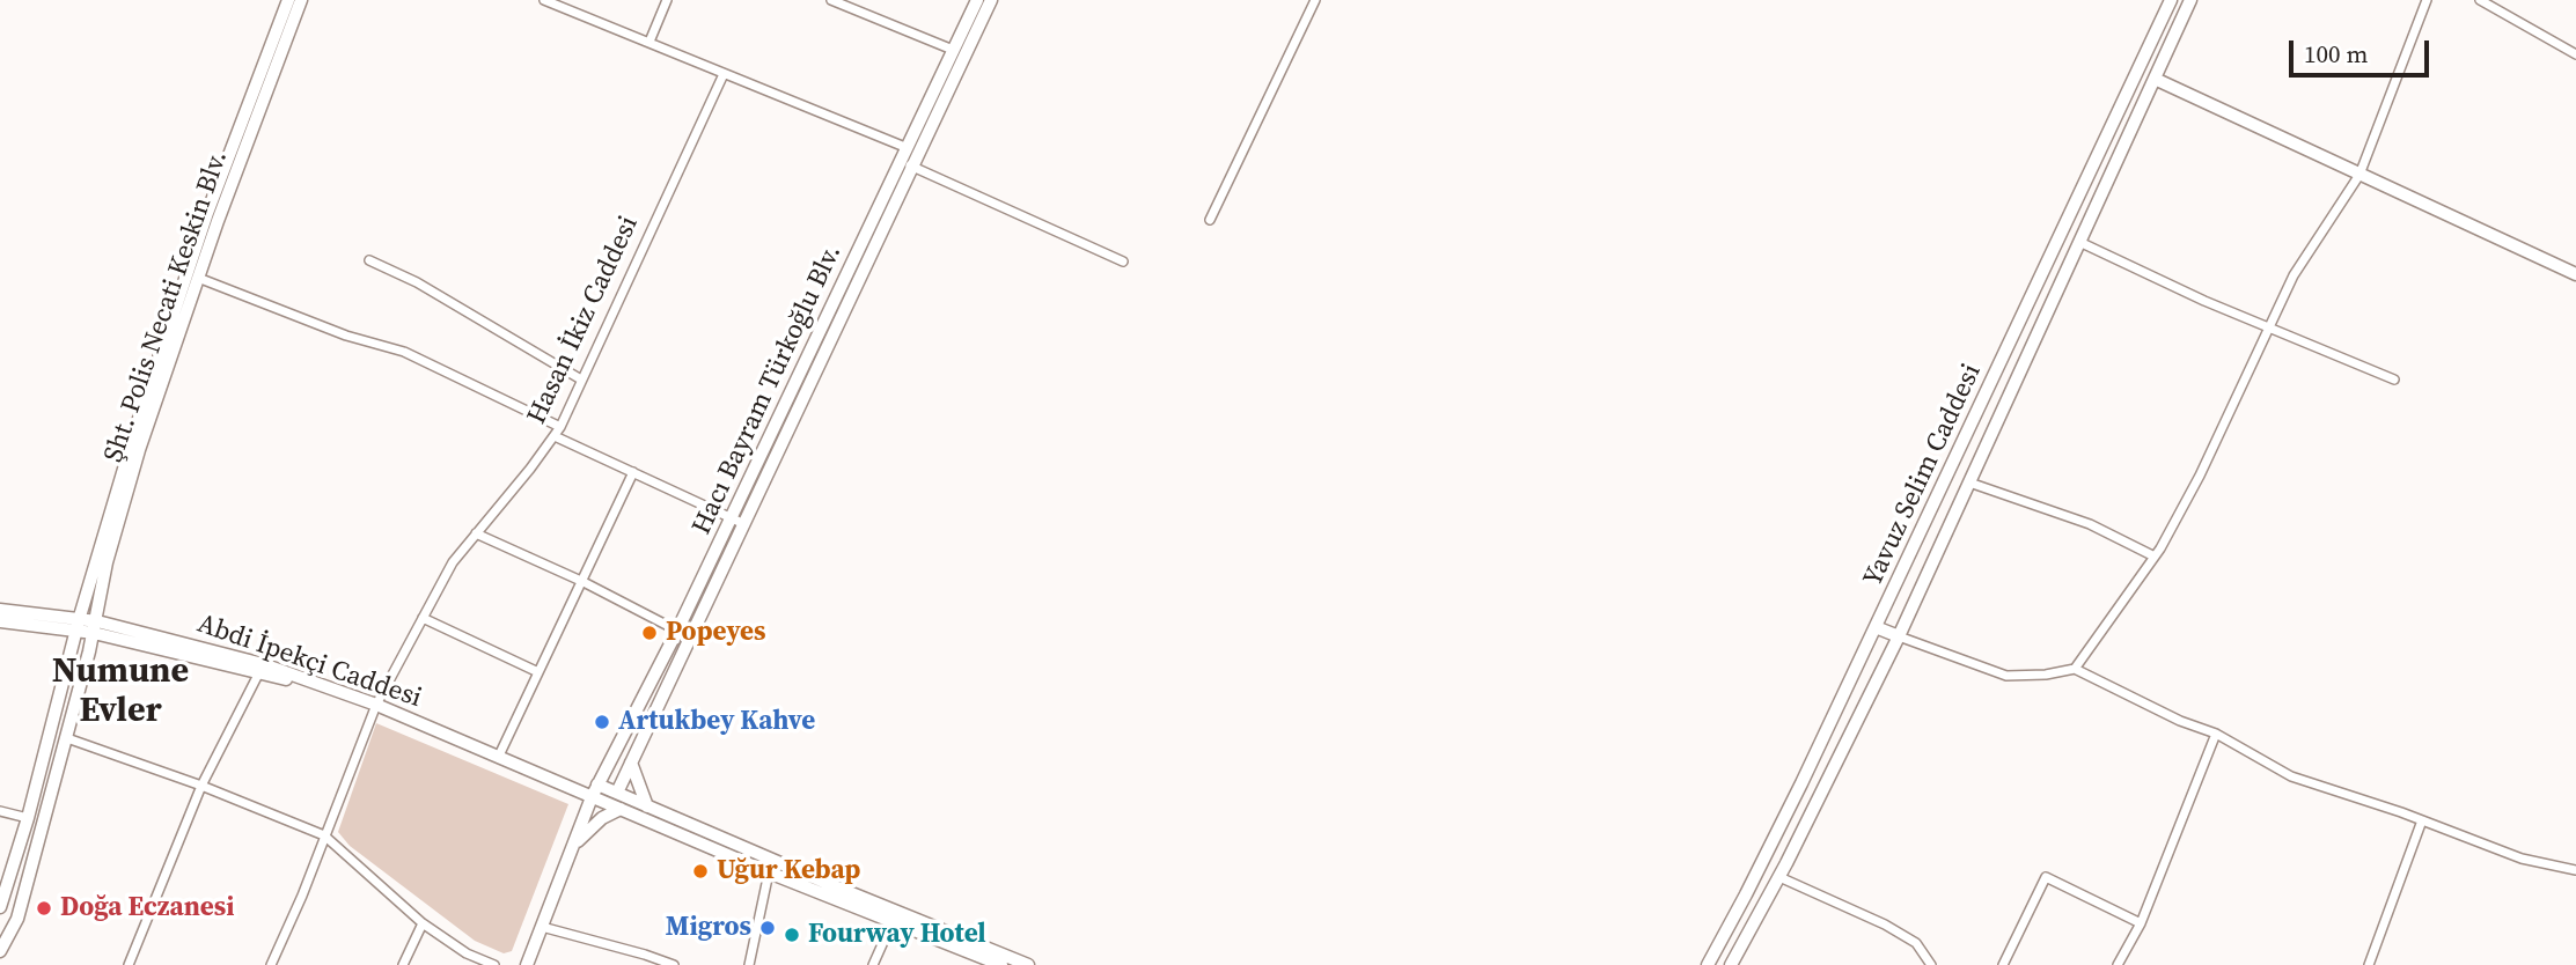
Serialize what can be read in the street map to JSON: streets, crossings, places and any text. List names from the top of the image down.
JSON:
{
  "streets": {
    "street": [
      "Şht. Polis Necati Keskin Blv.",
      "Hasan İkiz Caddesi",
      "Hacı Bayram Türkoğlu Blv.",
      "Yavuz Selim Caddesi",
      "Abdi İpekçi Caddesi"
    ]
  },
  "crossings": [
    ["Şht. Polis Necati Keskin Blv.", "Abdi İpekçi Caddesi"],
    ["Hasan İkiz Caddesi", "Abdi İpekçi Caddesi"],
    ["Hacı Bayram Türkoğlu Blv.", "Abdi İpekçi Caddesi"]
  ],
  "districts": ["Numune Evler"],
  "places": [
    "Popeyes",
    "Artukbey Kahve",
    "Uğur Kebap",
    "Doğa Eczanesi",
    "Migros",
    "Fourway Hotel"
  ],
  "scale_bar": "100 m"
}
